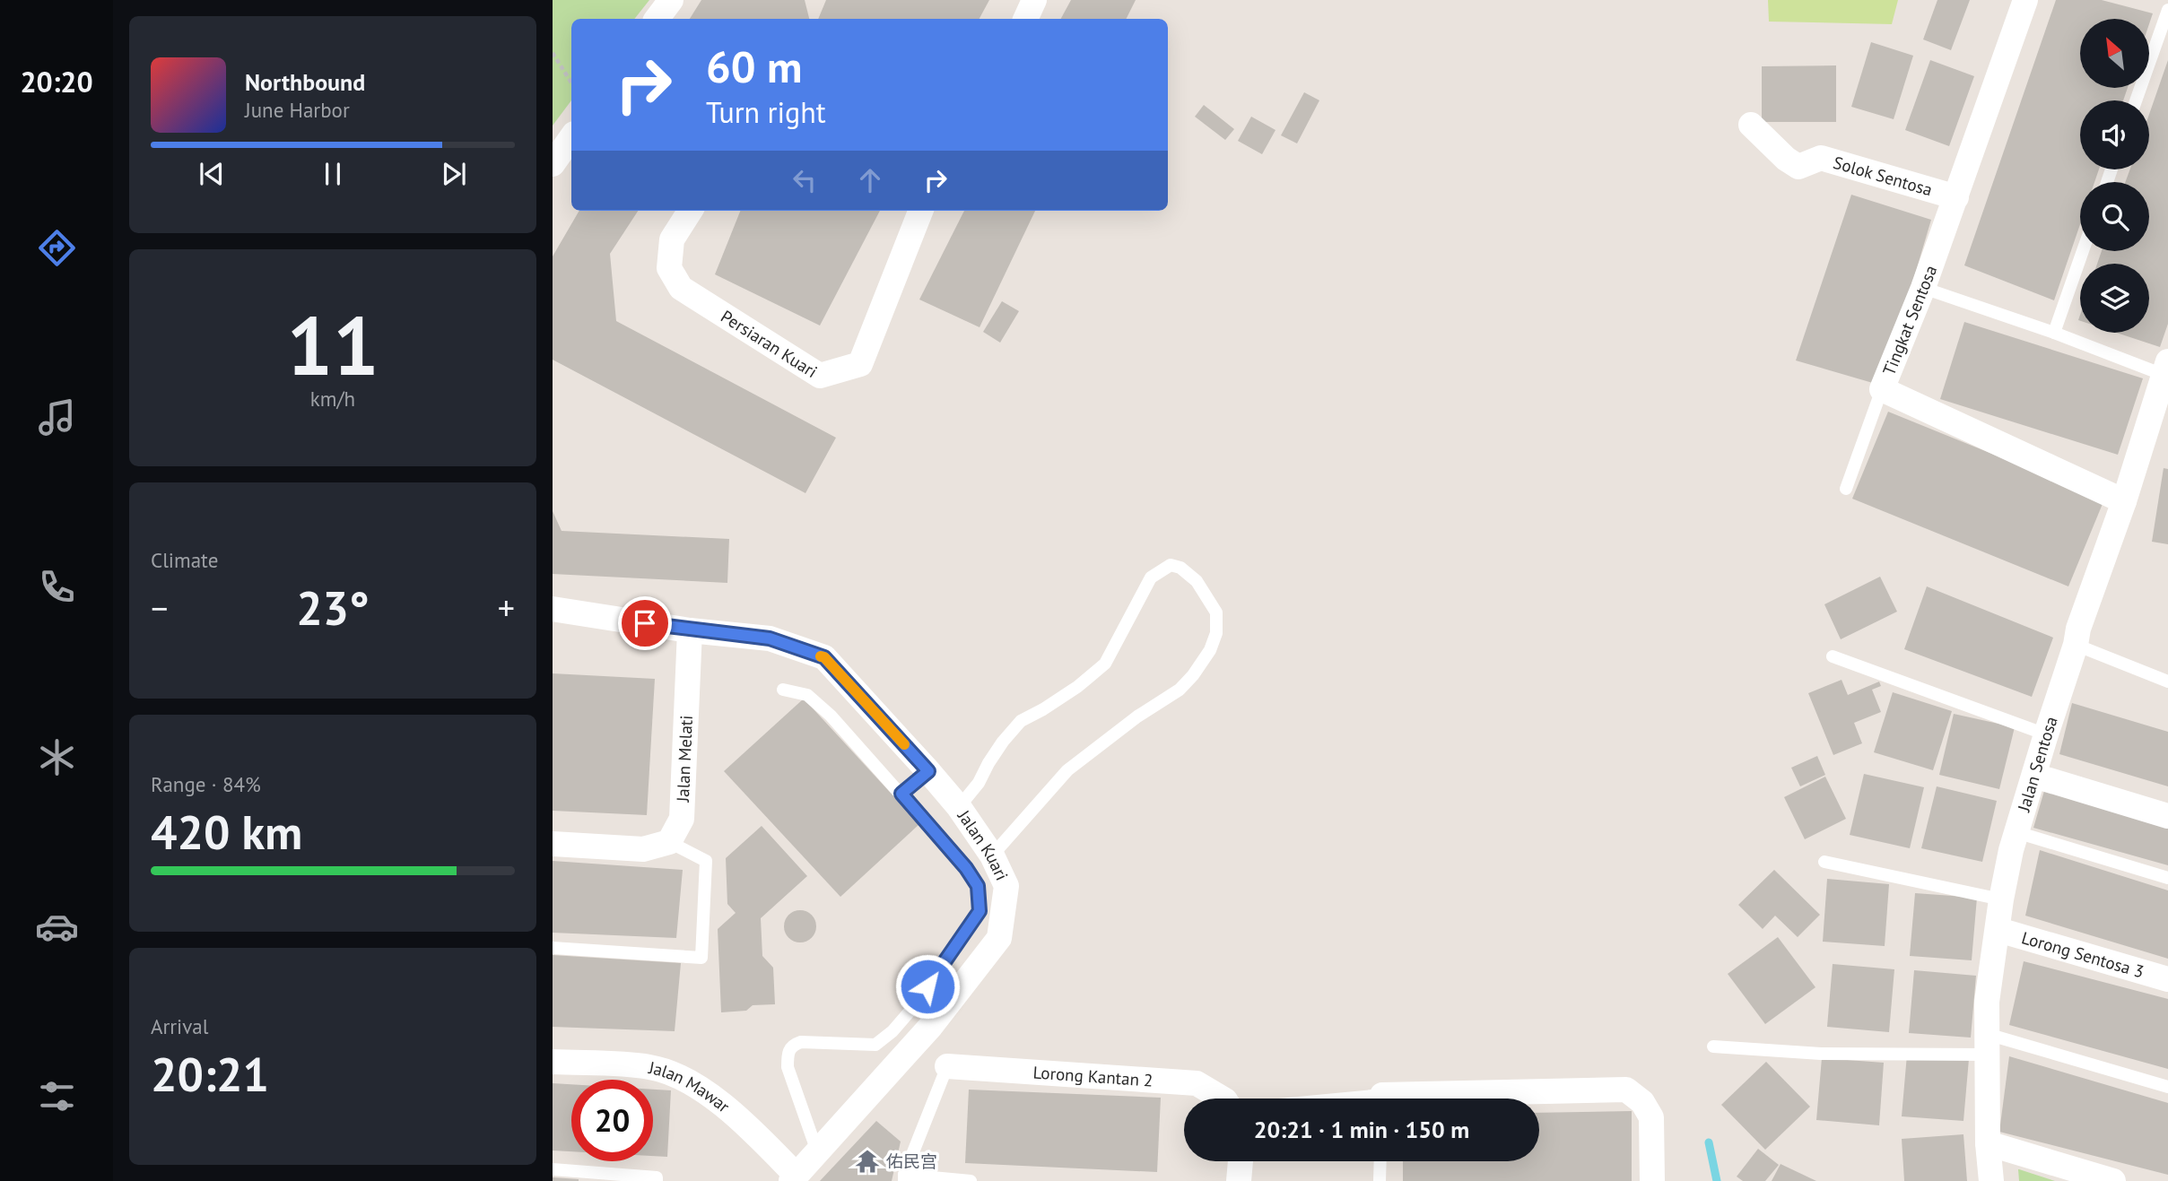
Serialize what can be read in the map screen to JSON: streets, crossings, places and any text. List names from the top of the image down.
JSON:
{
  "streets": {
    "street": [
      "Solok Sentosa",
      "Tingkat Sentosa",
      "Persiaran Kuari",
      "Jalan Melati",
      "Jalan Sentosa",
      "Jalan Kuari",
      "Lorong Sentosa 3",
      "Lorong Kantan 2",
      "Jalan Mawar"
    ]
  },
  "crossings": [
    ["Solok Sentosa", "Tingkat Sentosa"],
    ["Tingkat Sentosa", "Jalan Sentosa"],
    ["Jalan Melati", "Jalan Kuari"],
    ["Jalan Sentosa", "Lorong Sentosa 3"],
    ["Jalan Kuari", "Jalan Mawar"]
  ],
  "places": {
    "temple": ["佑民宫"]
  },
  "north": "top left",
  "page": {
    "tabs": "20:20",
    "turn": ["60 m", "Turn right"],
    "song": ["Northbound", "June Harbor"],
    "tile": [
      ["11", "km/h"],
      "Climate",
      ["Range · 84%", "420 km"],
      ["Arrival", "20:21"]
    ],
    "heat": ["−", "23°", "+"],
    "limit": "20",
    "trip": "20:21 · 1 min · 150 m"
  }
}
